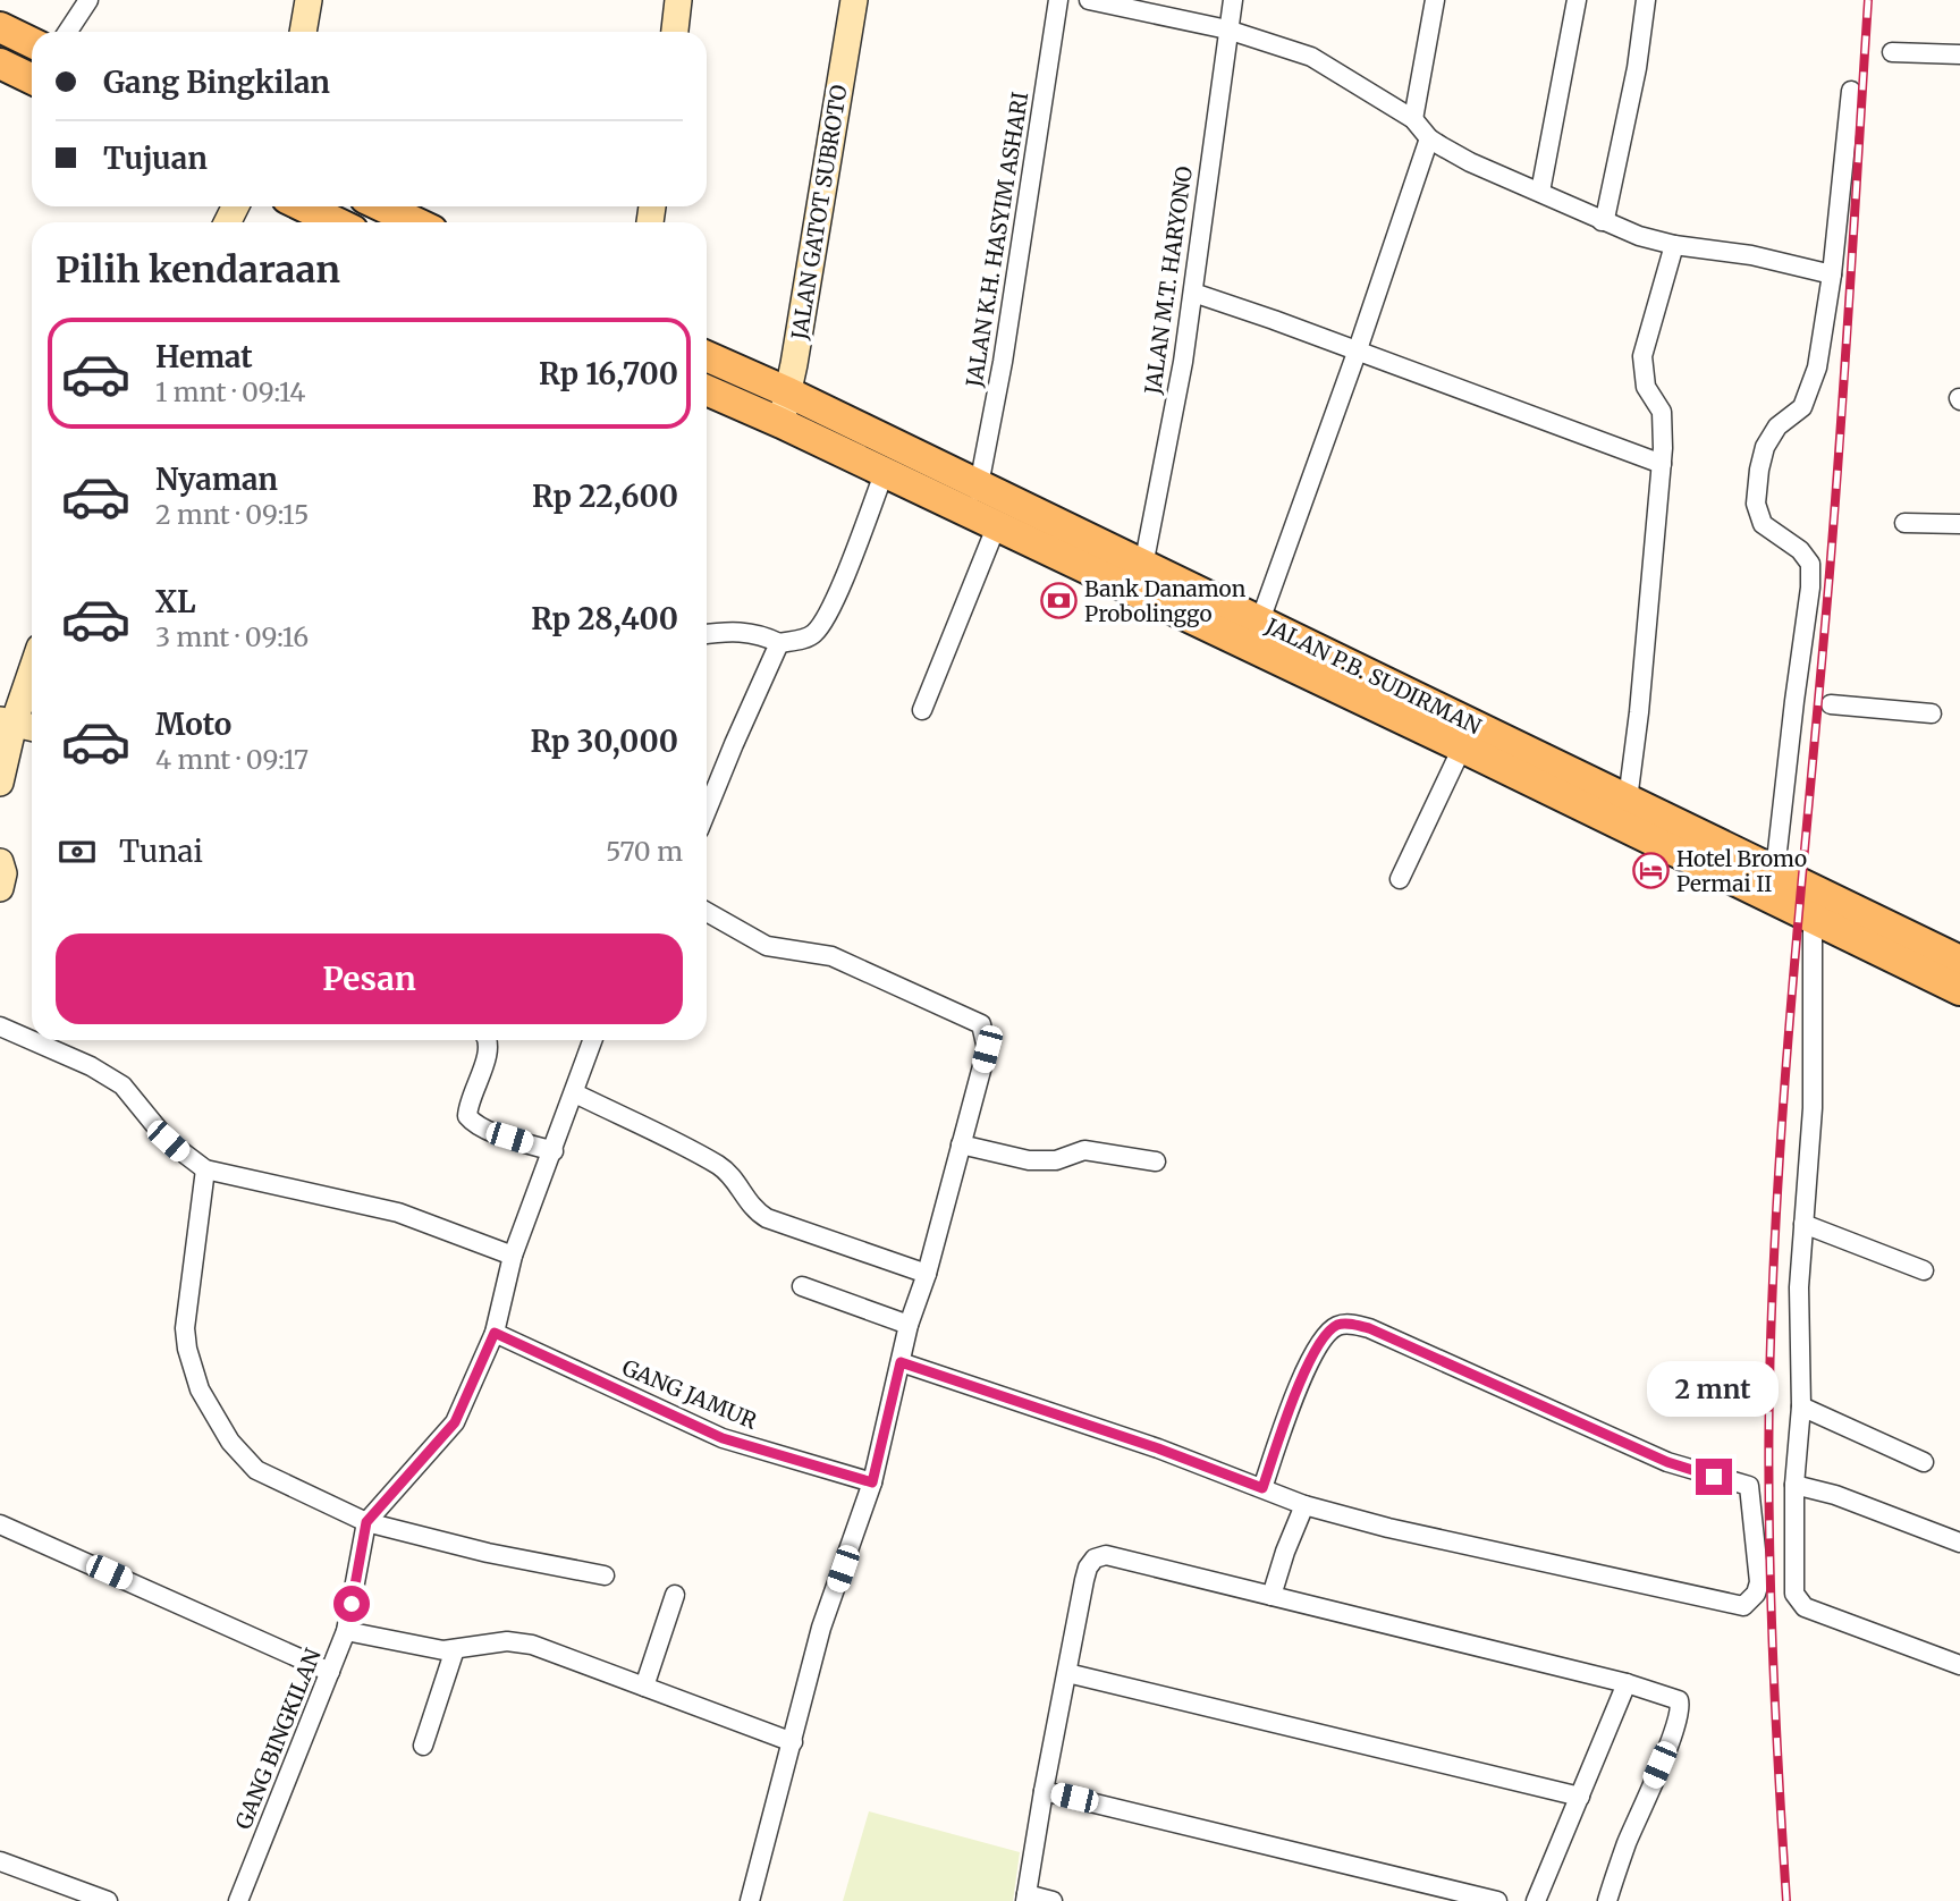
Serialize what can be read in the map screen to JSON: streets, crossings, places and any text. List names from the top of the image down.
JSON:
{
  "streets": {
    "main road": ["JALAN GATOT SUBROTO", "JALAN P.B. SUDIRMAN"],
    "street": [
      "JALAN K.H. HASYIM ASHARI",
      "JALAN M.T. HARYONO",
      "GANG JAMUR",
      "GANG BINGKILAN"
    ]
  },
  "crossings": [
    ["JALAN GATOT SUBROTO", "JALAN P.B. SUDIRMAN"],
    ["JALAN K.H. HASYIM ASHARI", "JALAN P.B. SUDIRMAN"],
    ["JALAN M.T. HARYONO", "JALAN P.B. SUDIRMAN"]
  ],
  "places": {
    "bank": ["Bank Danamon Probolinggo"],
    "hotel": ["Hotel Bromo Permai II"]
  },
  "page": {
    "banner": ["Gang Bingkilan", "Tujuan"],
    "heading": "Pilih kendaraan",
    "list": [
      {
        "name": "Hemat",
        "note": "1 mnt · 09:14",
        "value": "Rp 16,700"
      },
      {
        "name": "Nyaman",
        "note": "2 mnt · 09:15",
        "value": "Rp 22,600"
      },
      {
        "name": "XL",
        "note": "3 mnt · 09:16",
        "value": "Rp 28,400"
      },
      {
        "name": "Moto",
        "note": "4 mnt · 09:17",
        "value": "Rp 30,000"
      }
    ],
    "pay": ["Tunai", "570 m"],
    "buttons": "Pesan",
    "bubble": "2 mnt"
  }
}
